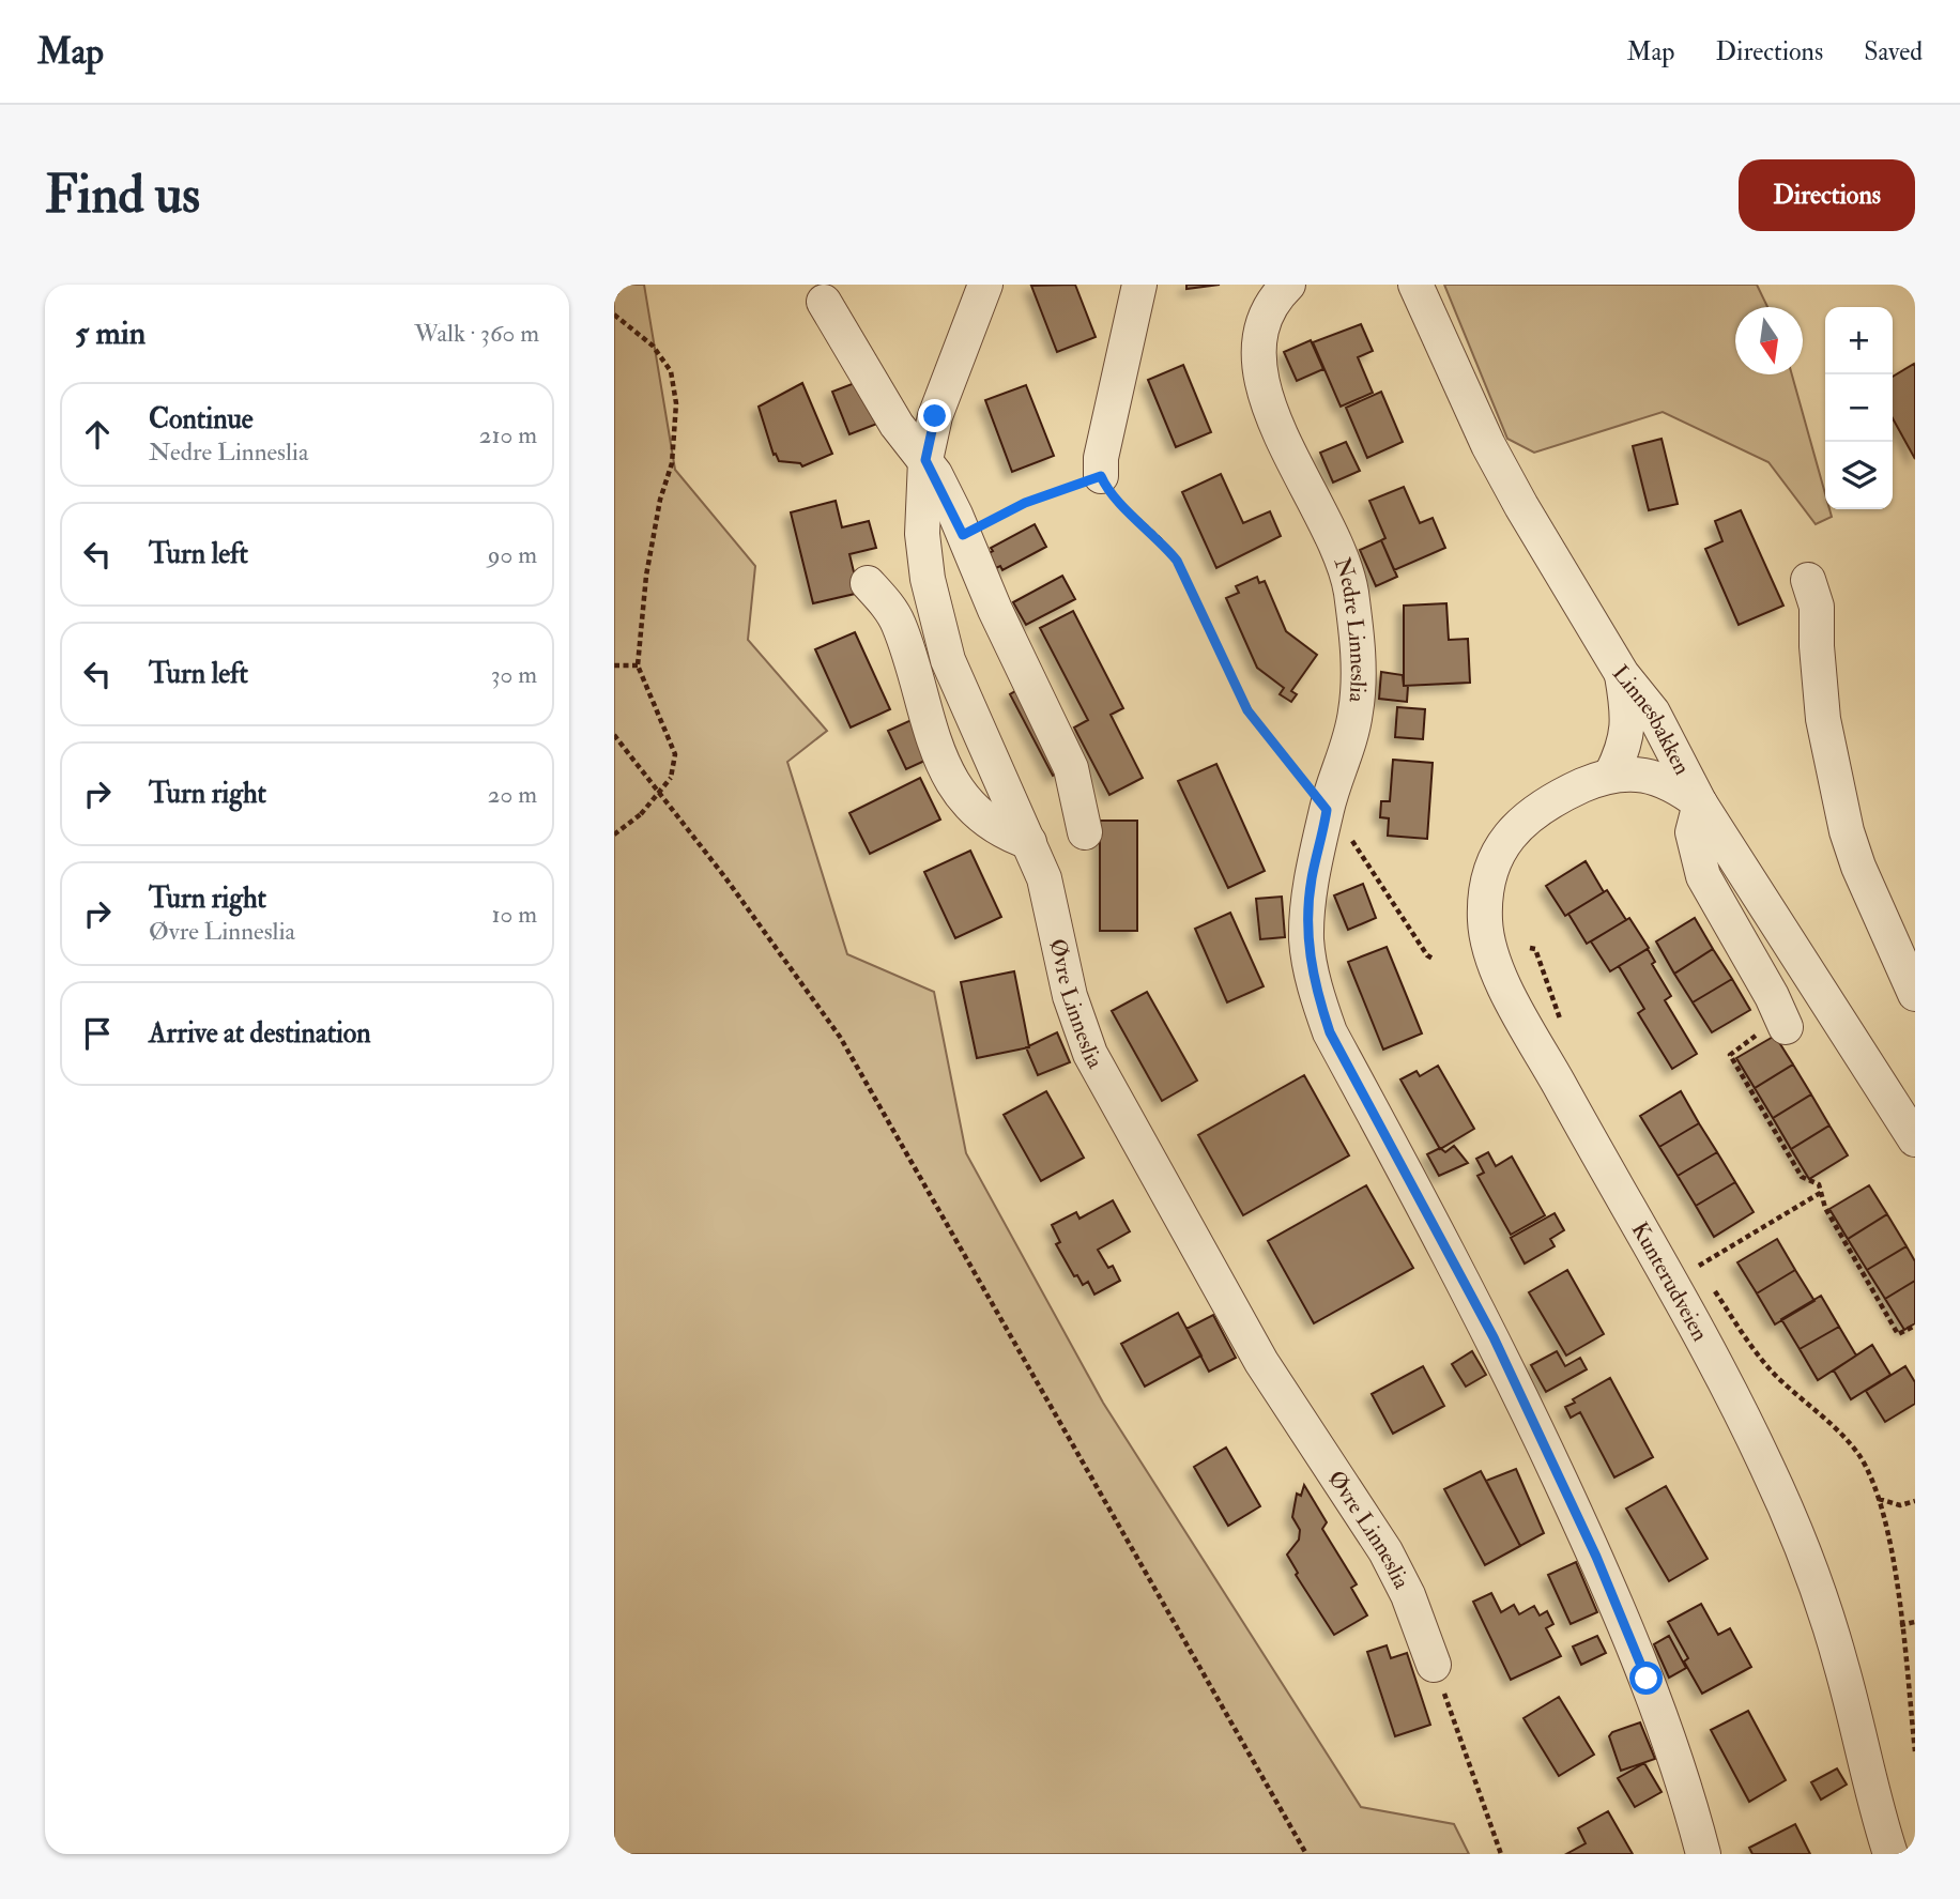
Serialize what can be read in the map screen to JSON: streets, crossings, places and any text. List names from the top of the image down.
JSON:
{
  "streets": {
    "street": [
      "Nedre Linneslia",
      "Linnesbakken",
      "Øvre Linneslia",
      "Kunterudveien"
    ]
  },
  "crossings": [
    ["Linnesbakken", "Kunterudveien"]
  ],
  "north": "bottom",
  "page": {
    "header": "Map",
    "nav": ["Map", "Directions", "Saved"],
    "buttons": "Directions",
    "title": "Find us",
    "heading": ["5 min", "Walk · 360 m"],
    "map_buttons": ["+", "−"],
    "list": [
      ["Continue", "Nedre Linneslia", "210 m"],
      ["Turn left", "90 m"],
      ["Turn left", "30 m"],
      ["Turn right", "20 m"],
      ["Turn right", "Øvre Linneslia", "10 m"],
      "Arrive at destination"
    ]
  }
}
